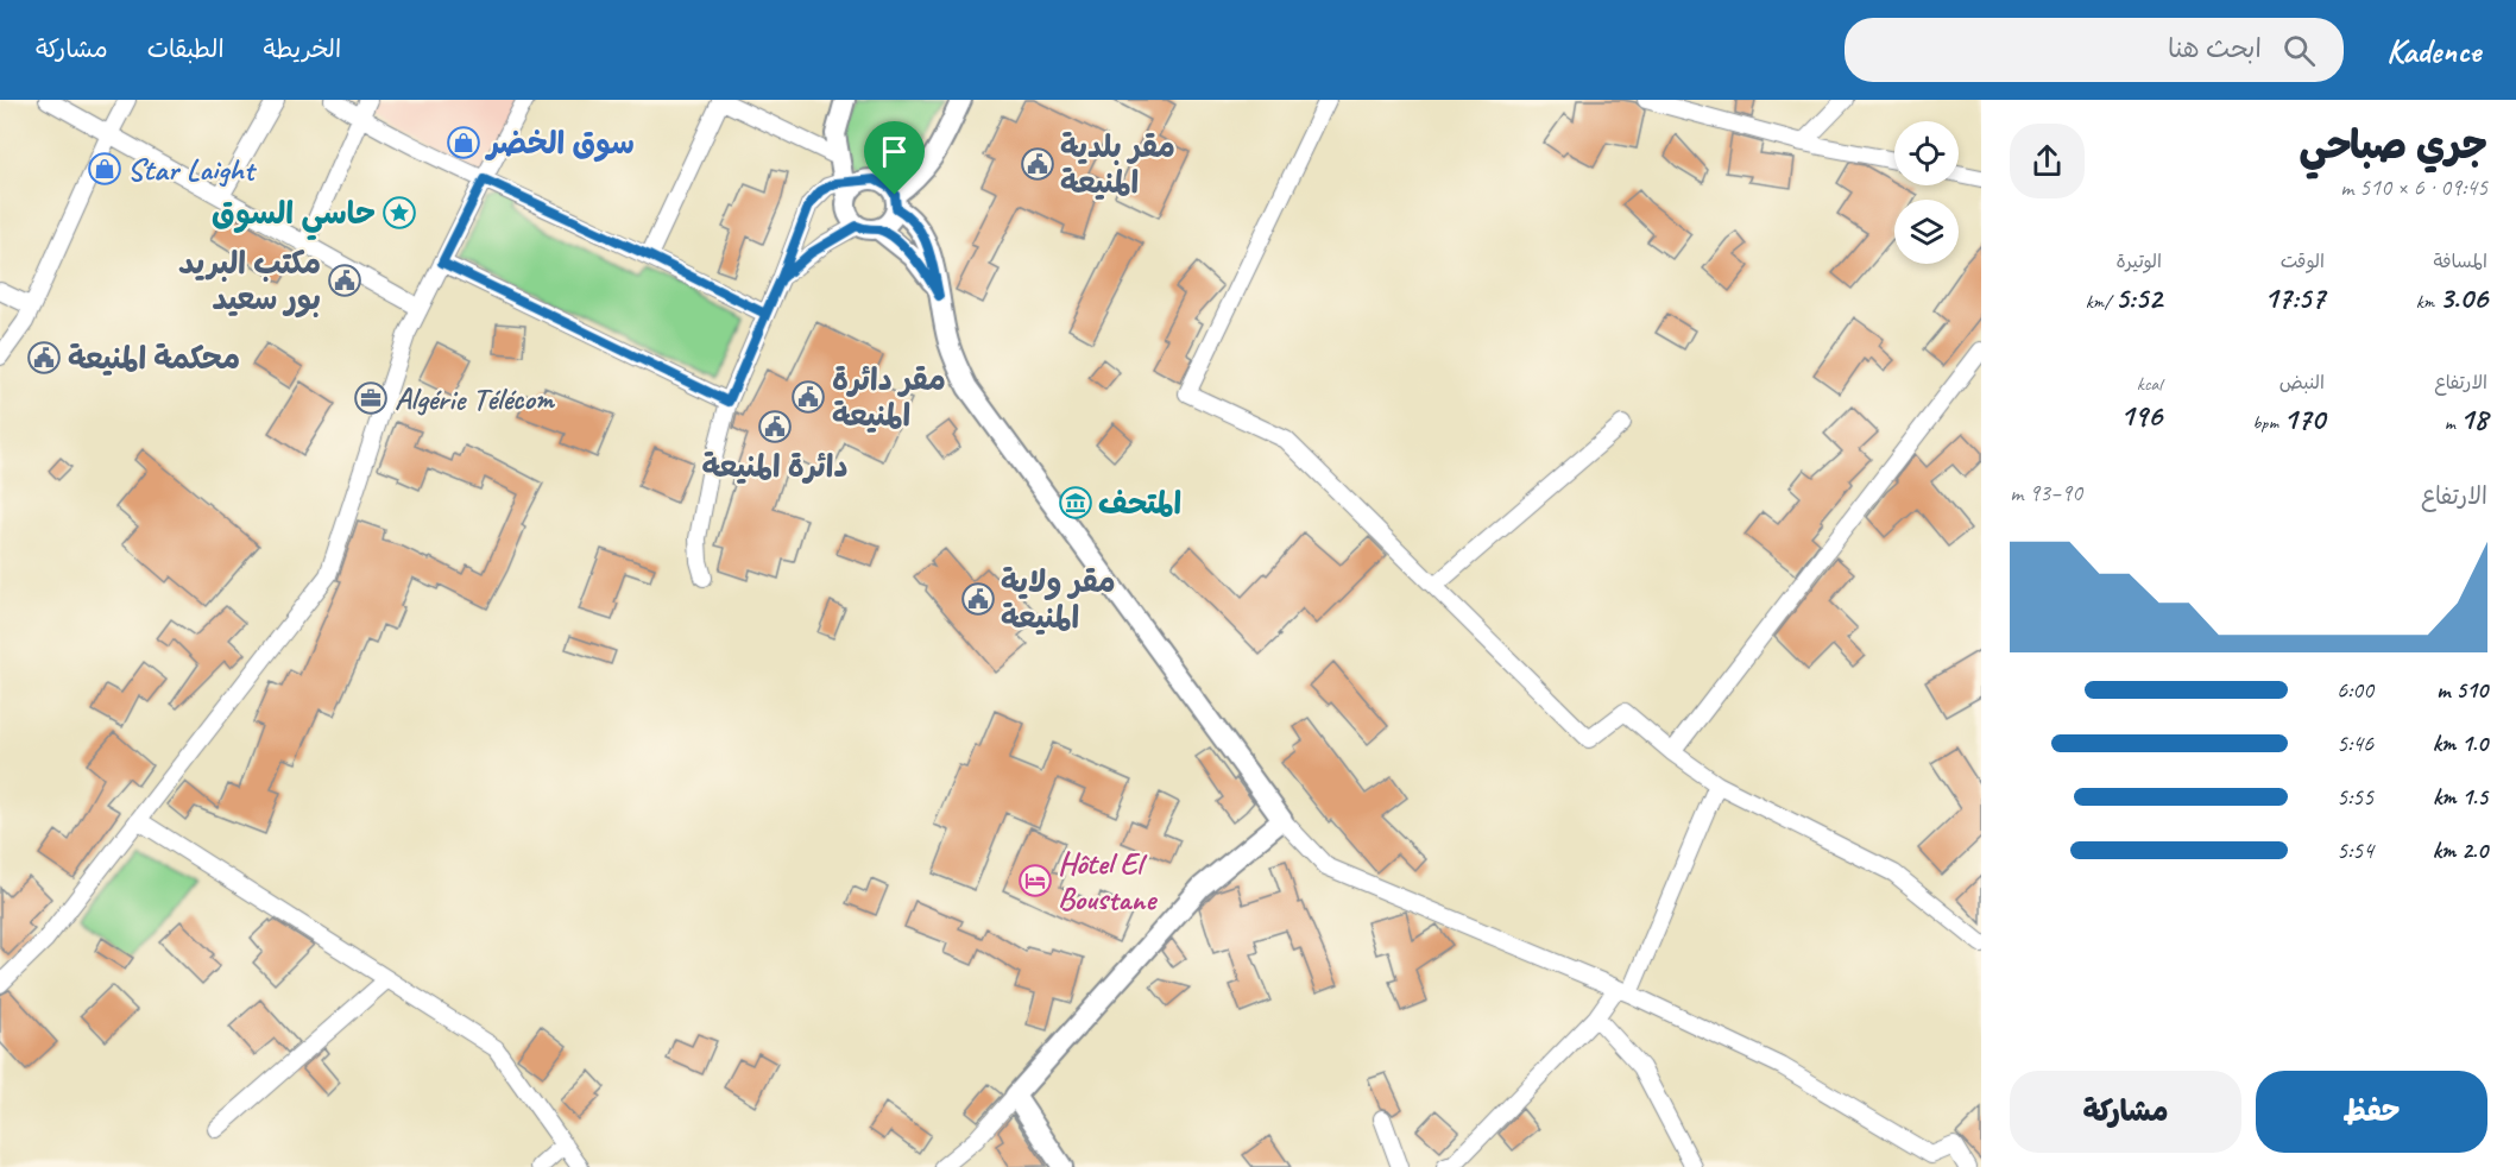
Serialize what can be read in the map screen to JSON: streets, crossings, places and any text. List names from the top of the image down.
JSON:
{
  "places": {
    "shop": ["سوق الخضر", "Star Laight"],
    "public building": [
      "مقر بلدية المنيعة",
      "مكتب البريد بور سعيد",
      "محكمة المنيعة",
      "مقر دائرة المنيعة",
      "دائرة المنيعة",
      "مقر ولاية المنيعة"
    ],
    "place": ["حاسي السوق"],
    "office": ["Algérie Télécom"],
    "museum": ["المتحف"],
    "hotel": ["Hôtel El Boustane"]
  },
  "page": {
    "header": "Kadence",
    "search": "ابحث هنا",
    "nav": ["الخريطة", "الطبقات", "مشاركة"],
    "heading": ["جري صباحي", "09:45 · 6 × 510 m"],
    "stats": [
      ["المسافة", "3.06 km"],
      ["الوقت", "17:57"],
      ["الوتيرة", "5:52 /km"],
      ["الارتفاع", "18 m"],
      ["النبض", "170 bpm"],
      ["kcal", "196"]
    ],
    "chart": ["الارتفاع", "90–93 m"],
    "list": [
      {
        "name": "510 m",
        "note": "6:00"
      },
      {
        "name": "1.0 km",
        "note": "5:46"
      },
      {
        "name": "1.5 km",
        "note": "5:55"
      },
      {
        "name": "2.0 km",
        "note": "5:54"
      }
    ],
    "buttons": ["حفظ", "مشاركة"]
  }
}
